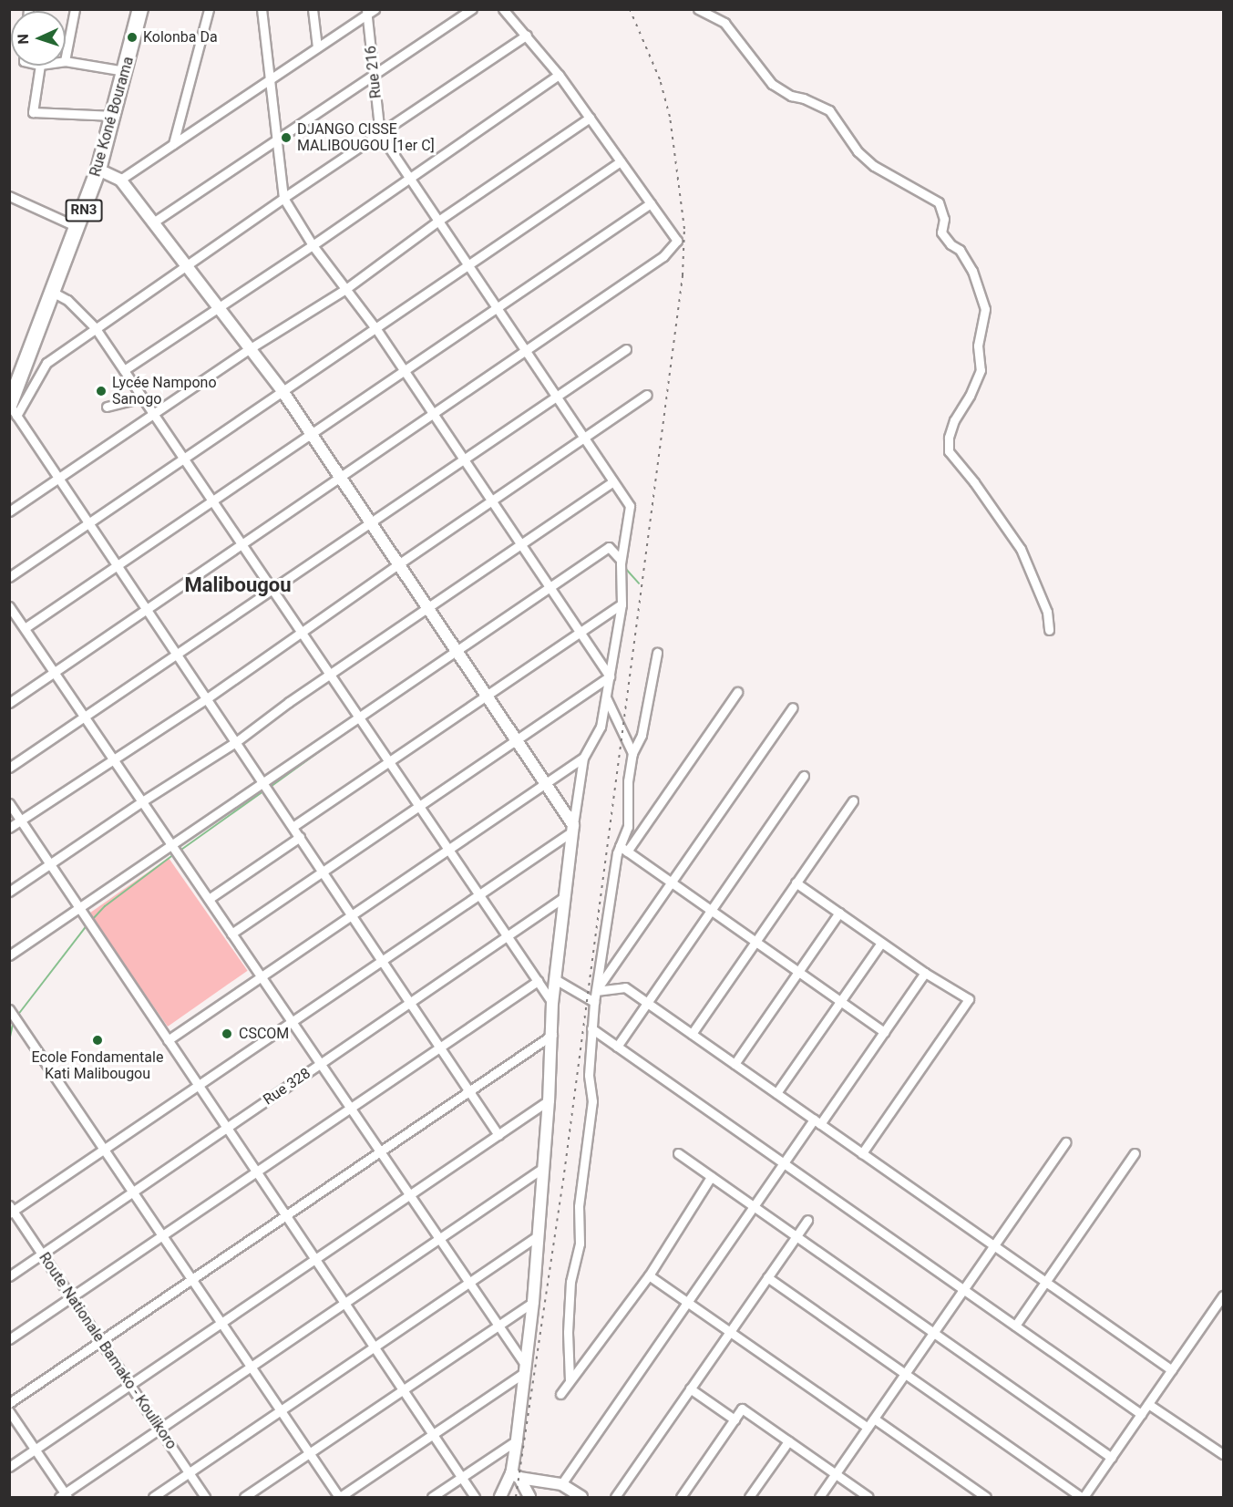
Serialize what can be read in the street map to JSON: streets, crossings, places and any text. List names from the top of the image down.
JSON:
{
  "streets": {
    "highway": ["Rue Koné Bourama", "RN3"],
    "street": ["Rue 216", "Rue 328", "Route Nationale Bamako - Koulikoro"]
  },
  "crossings": [
    ["Rue 328", "Route Nationale Bamako - Koulikoro"]
  ],
  "districts": ["Malibougou"],
  "places": [
    "Kolonba Da",
    "DJANGO CISSE MALIBOUGOU [1er C]",
    "Lycée Nampono Sanogo",
    "CSCOM",
    "Ecole Fondamentale Kati Malibougou"
  ],
  "north": "left"
}
